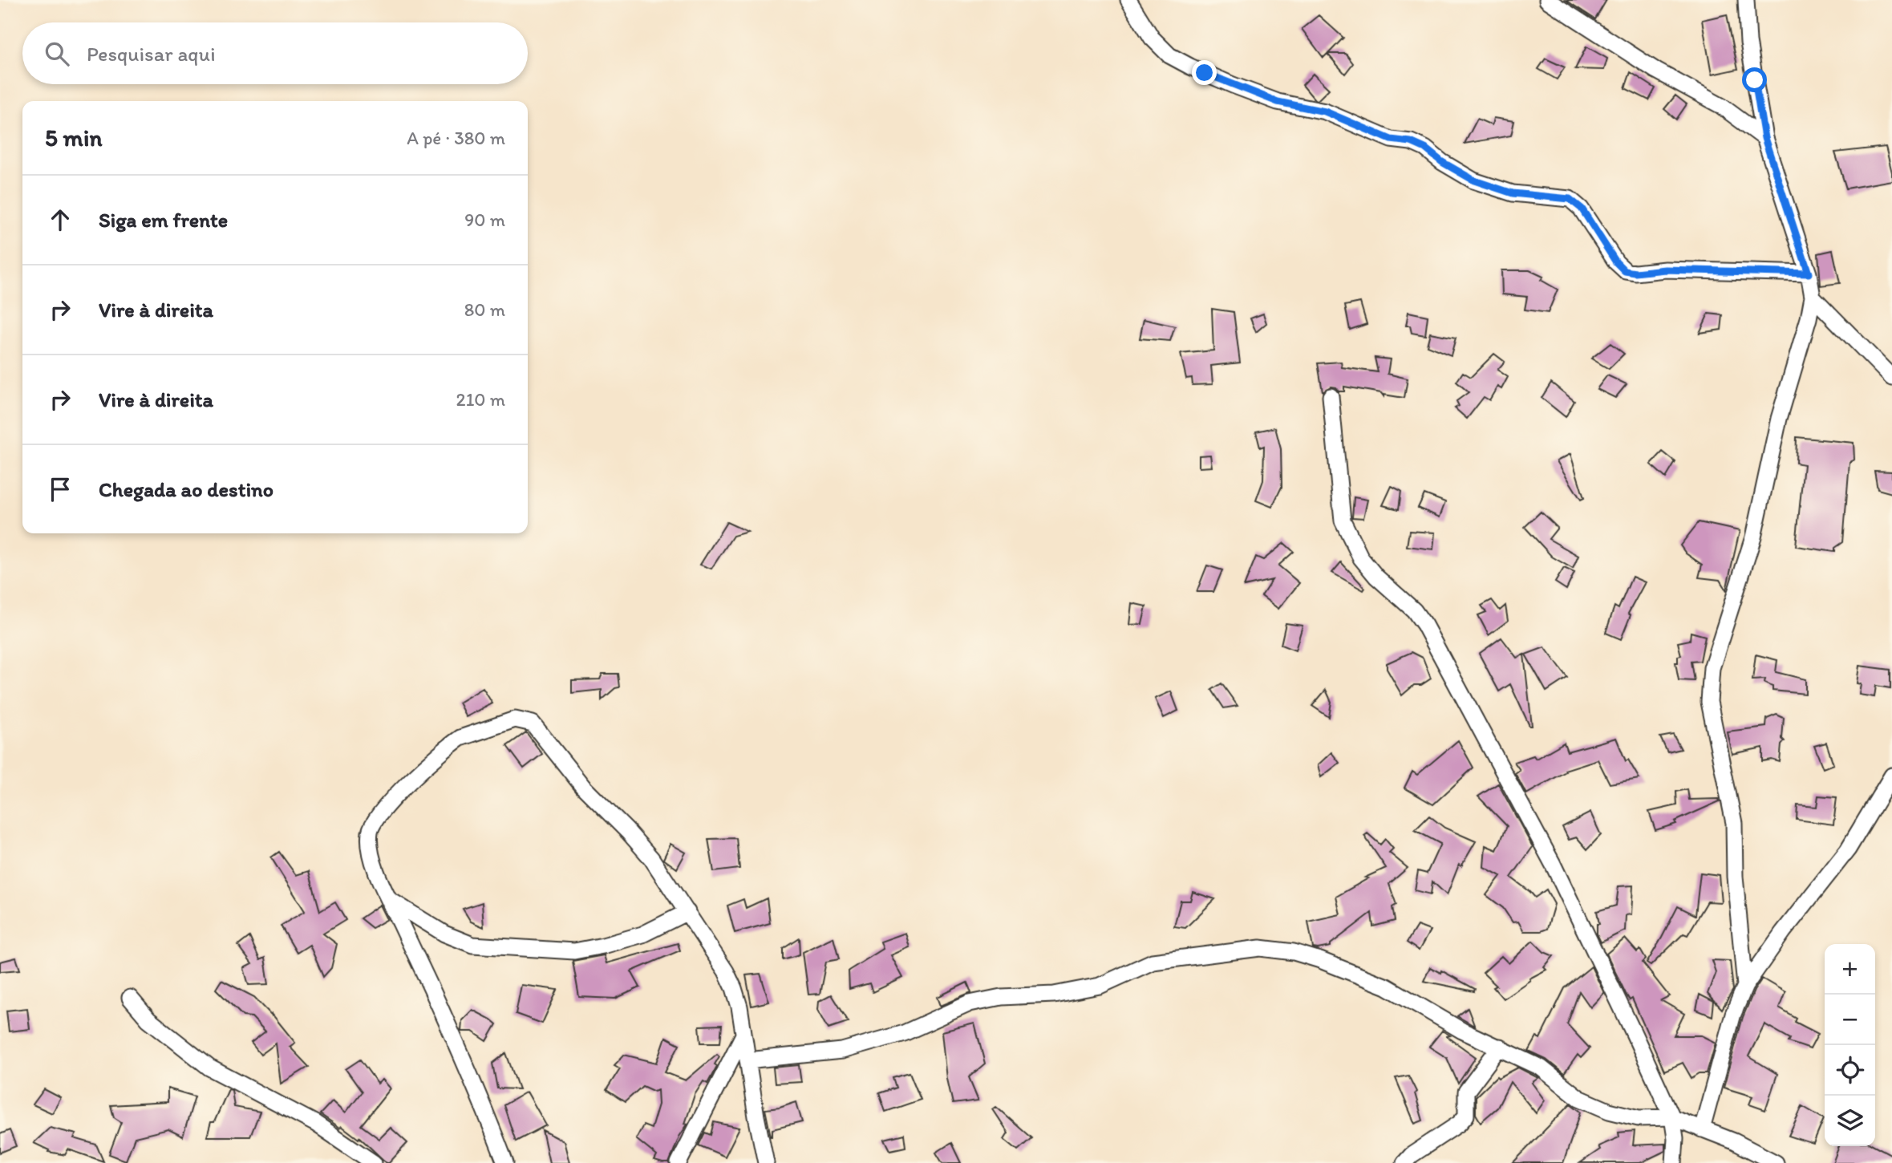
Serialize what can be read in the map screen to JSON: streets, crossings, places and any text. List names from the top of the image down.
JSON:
{
  "page": {
    "search": "Pesquisar aqui",
    "heading": ["5 min", "A pé · 380 m"],
    "list": [
      ["Siga em frente", "90 m"],
      ["Vire à direita", "80 m"],
      ["Vire à direita", "210 m"],
      "Chegada ao destino"
    ],
    "map_buttons": ["+", "−"]
  }
}
